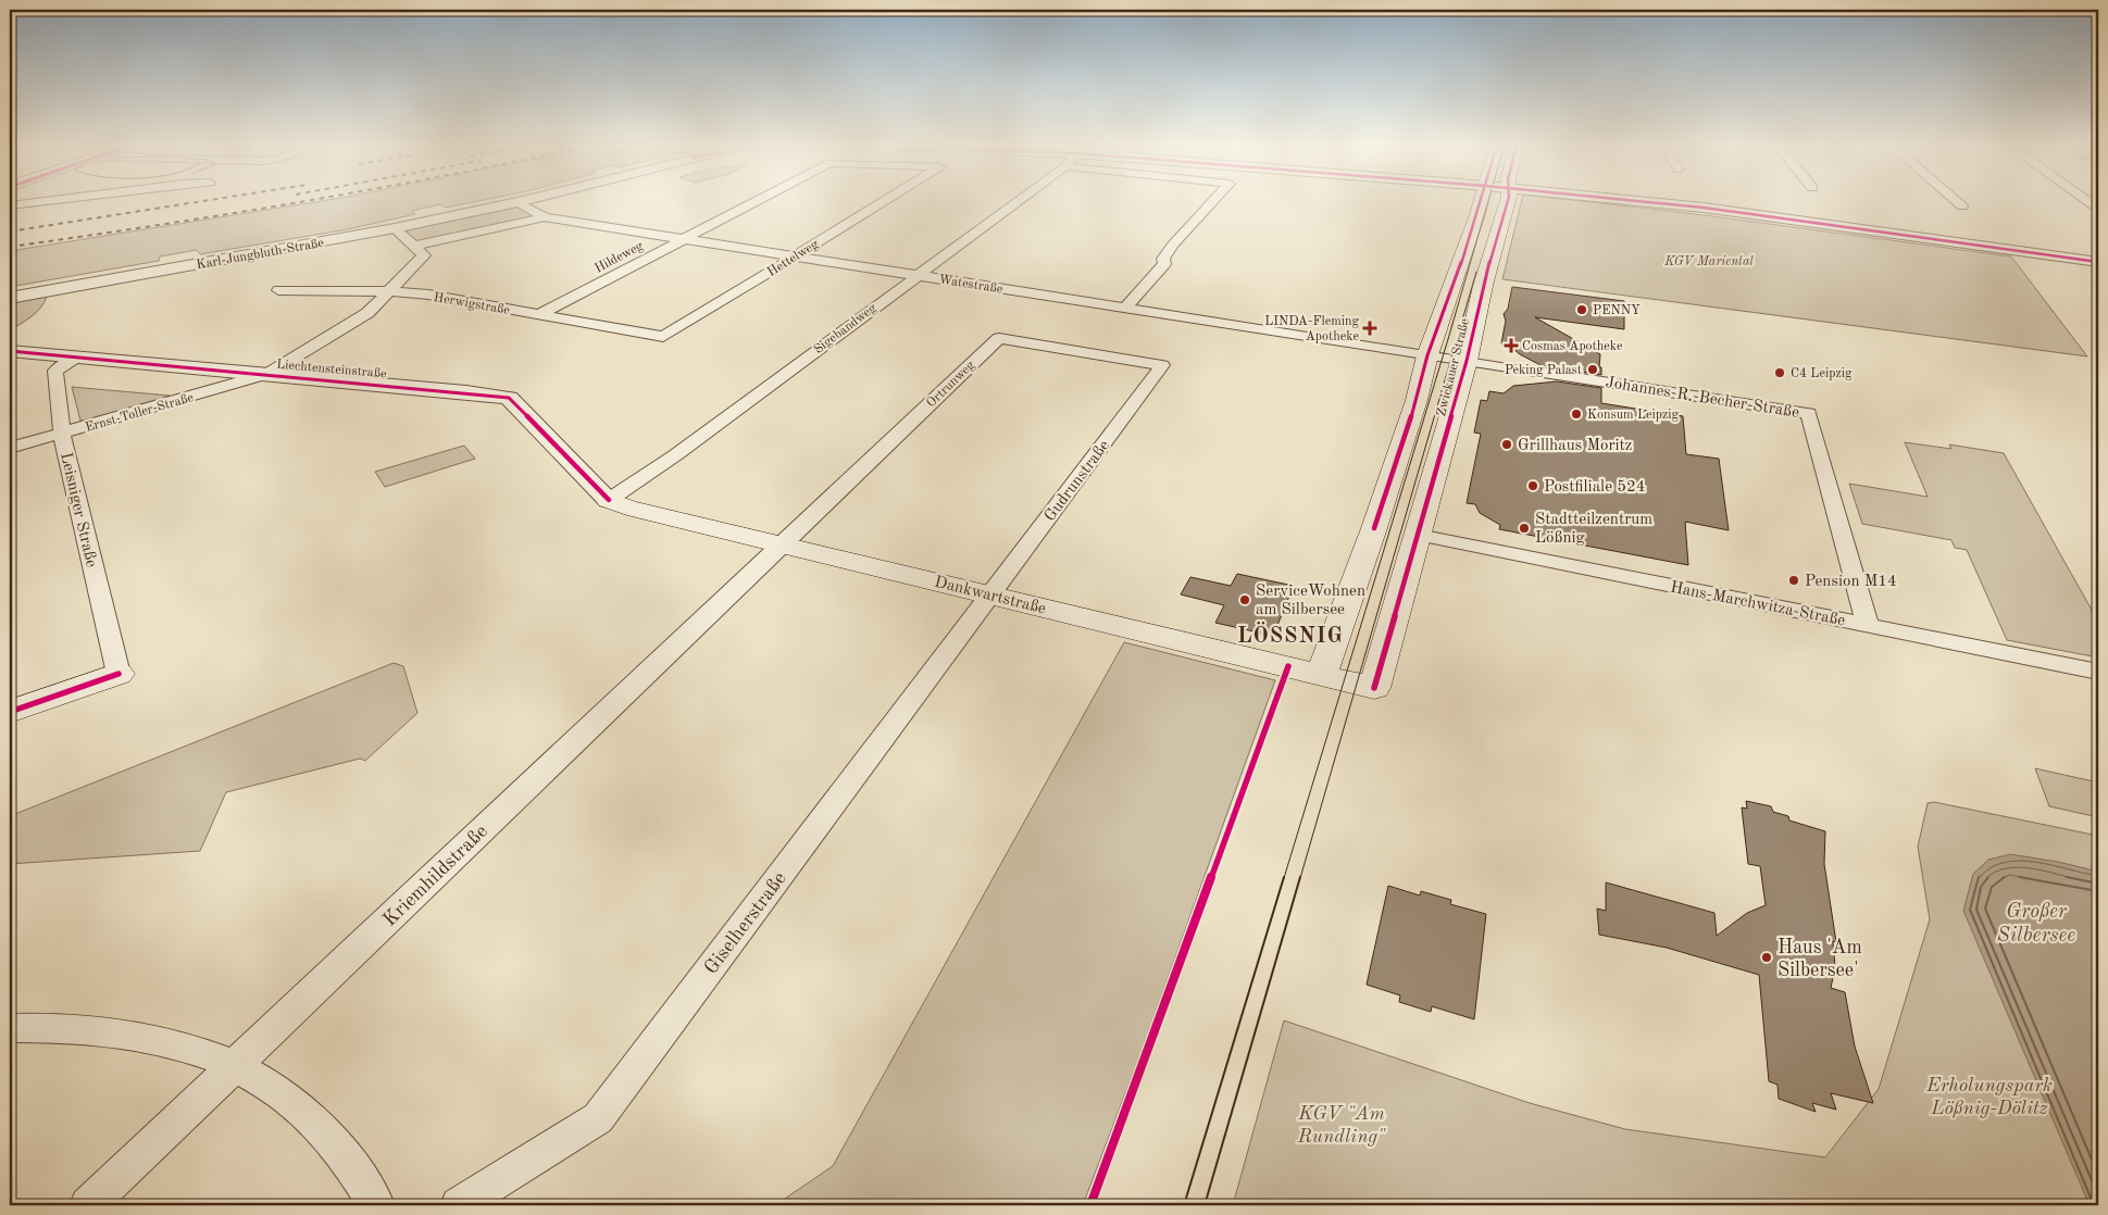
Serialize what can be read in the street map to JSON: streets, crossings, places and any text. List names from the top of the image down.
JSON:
{
  "streets": {
    "main road": ["Zwickauer Straße", "Dankwartstraße"],
    "street": [
      "Karl-Jungbluth-Straße",
      "Hildeweg",
      "Hettelweg",
      "Watestraße",
      "Herwigstraße",
      "Sigebandweg",
      "Liechtensteinstraße",
      "Ortrunweg",
      "Johannes-R.-Becher-Straße",
      "Ernst-Toller-Straße",
      "Gudrunstraße",
      "Leisniger Straße",
      "Hans-Marchwitza-Straße",
      "Kriemhildstraße",
      "Giselherstraße"
    ]
  },
  "crossings": [
    ["Karl-Jungbluth-Straße", "Watestraße"],
    ["Hildeweg", "Watestraße"],
    ["Hildeweg", "Herwigstraße"],
    ["Hettelweg", "Watestraße"],
    ["Hettelweg", "Herwigstraße"],
    ["Watestraße", "Sigebandweg"],
    ["Watestraße", "Zwickauer Straße"],
    ["Watestraße", "Johannes-R.-Becher-Straße"],
    ["Herwigstraße", "Ernst-Toller-Straße"],
    ["Sigebandweg", "Liechtensteinstraße"],
    ["Sigebandweg", "Dankwartstraße"],
    ["Zwickauer Straße", "Johannes-R.-Becher-Straße"],
    ["Zwickauer Straße", "Dankwartstraße"],
    ["Zwickauer Straße", "Hans-Marchwitza-Straße"],
    ["Liechtensteinstraße", "Ernst-Toller-Straße"],
    ["Liechtensteinstraße", "Leisniger Straße"],
    ["Liechtensteinstraße", "Dankwartstraße"],
    ["Ortrunweg", "Gudrunstraße"],
    ["Ortrunweg", "Dankwartstraße"],
    ["Ortrunweg", "Kriemhildstraße"],
    ["Johannes-R.-Becher-Straße", "Hans-Marchwitza-Straße"],
    ["Ernst-Toller-Straße", "Leisniger Straße"],
    ["Gudrunstraße", "Dankwartstraße"],
    ["Gudrunstraße", "Giselherstraße"],
    ["Dankwartstraße", "Kriemhildstraße"],
    ["Dankwartstraße", "Giselherstraße"]
  ],
  "districts": ["LÖSSNIG"],
  "water": ["Großer Silbersee"],
  "parks": ["KGV Mariental", "Erholungspark Lößnig-Dölitz", "KGV \"Am Rundling\""],
  "places": {
    "other": [
      "PENNY",
      "Peking Palast",
      "C4 Leipzig",
      "Konsum Leipzig",
      "Grillhaus Moritz",
      "Postfiliale 524",
      "Stadtteilzentrum Lößnig",
      "Pension M14",
      "ServiceWohnen am Silbersee",
      "Haus 'Am Silbersee'"
    ],
    "health": ["LINDA-Fleming Apotheke", "Cosmas Apotheke"]
  }
}
